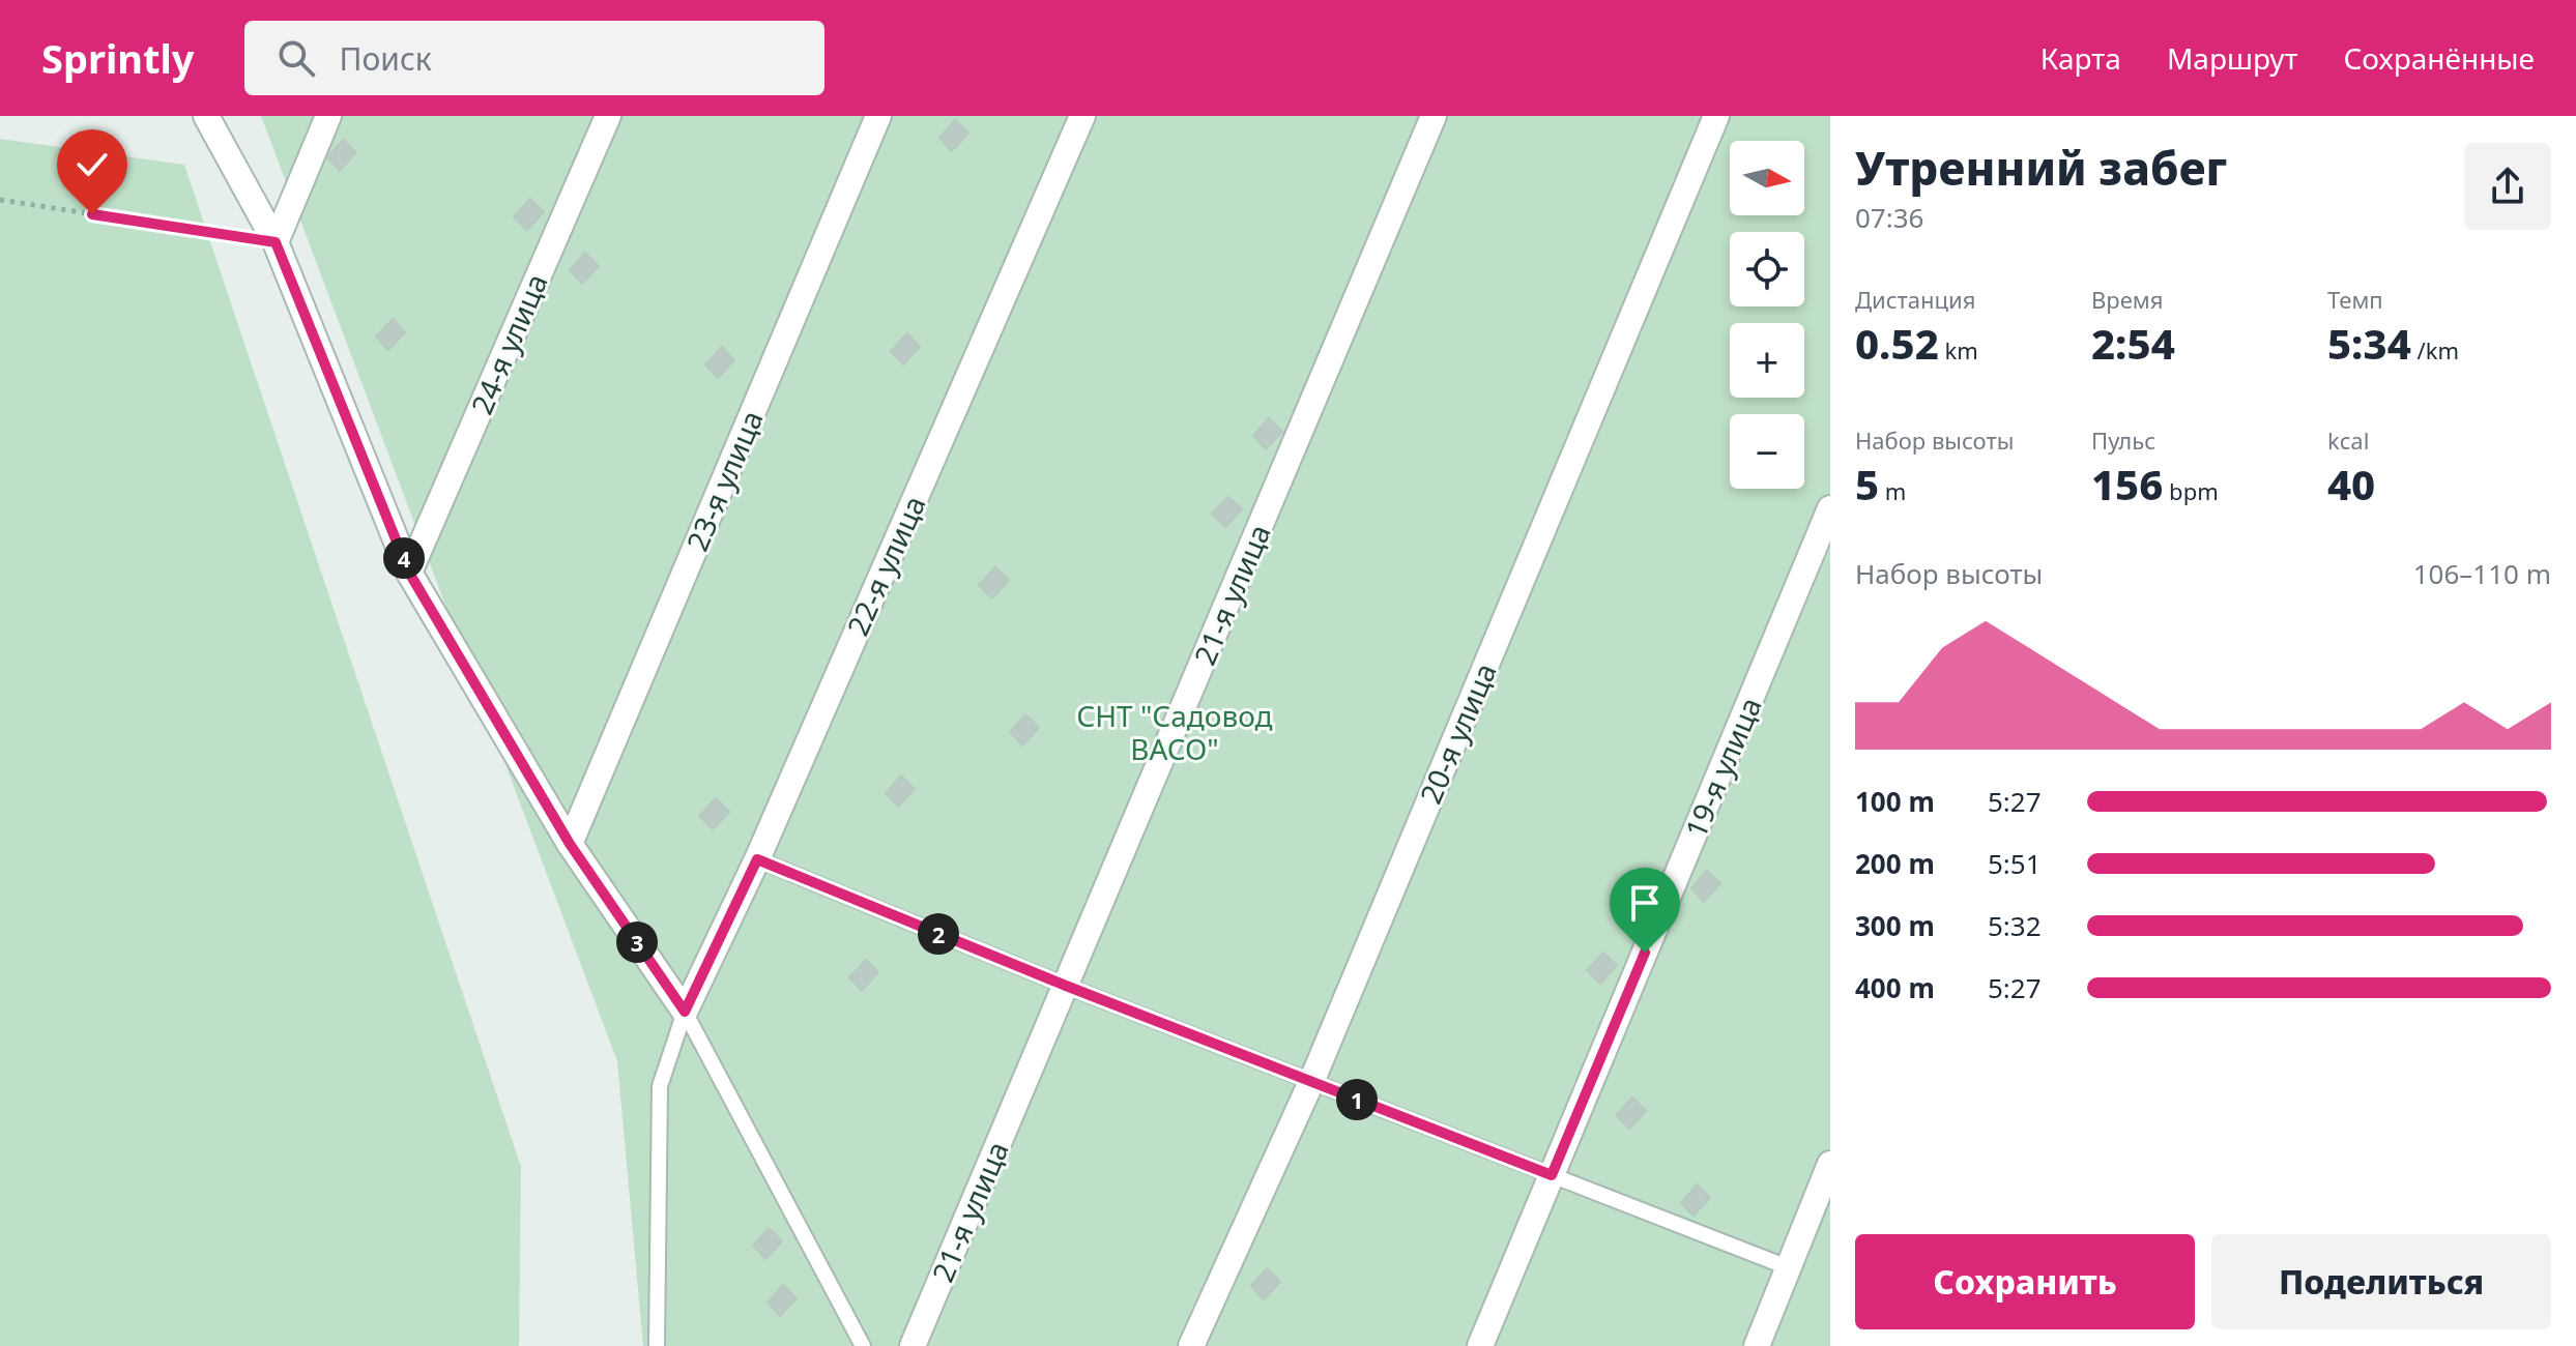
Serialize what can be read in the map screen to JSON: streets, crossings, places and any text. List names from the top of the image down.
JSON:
{
  "streets": {
    "street": [
      "24-я улица",
      "23-я улица",
      "22-я улица",
      "21-я улица",
      "20-я улица",
      "19-я улица"
    ]
  },
  "parks": ["СНТ \"Садовод ВАСО\""],
  "north": "right",
  "page": {
    "header": "Sprintly",
    "search": "Поиск",
    "nav": ["Карта", "Маршрут", "Сохранённые"],
    "heading": ["Утренний забег", "07:36"],
    "map_buttons": ["+", "−"],
    "stats": [
      ["Дистанция", "0.52 km"],
      ["Время", "2:54"],
      ["Темп", "5:34 /km"],
      ["Набор высоты", "5 m"],
      ["Пульс", "156 bpm"],
      ["kcal", "40"]
    ],
    "pins": [
      "4",
      "2",
      "3",
      "1"
    ],
    "chart": ["Набор высоты", "106–110 m"],
    "list": [
      {
        "name": "100 m",
        "note": "5:27"
      },
      {
        "name": "200 m",
        "note": "5:51"
      },
      {
        "name": "300 m",
        "note": "5:32"
      },
      {
        "name": "400 m",
        "note": "5:27"
      }
    ],
    "buttons": ["Сохранить", "Поделиться"]
  }
}
